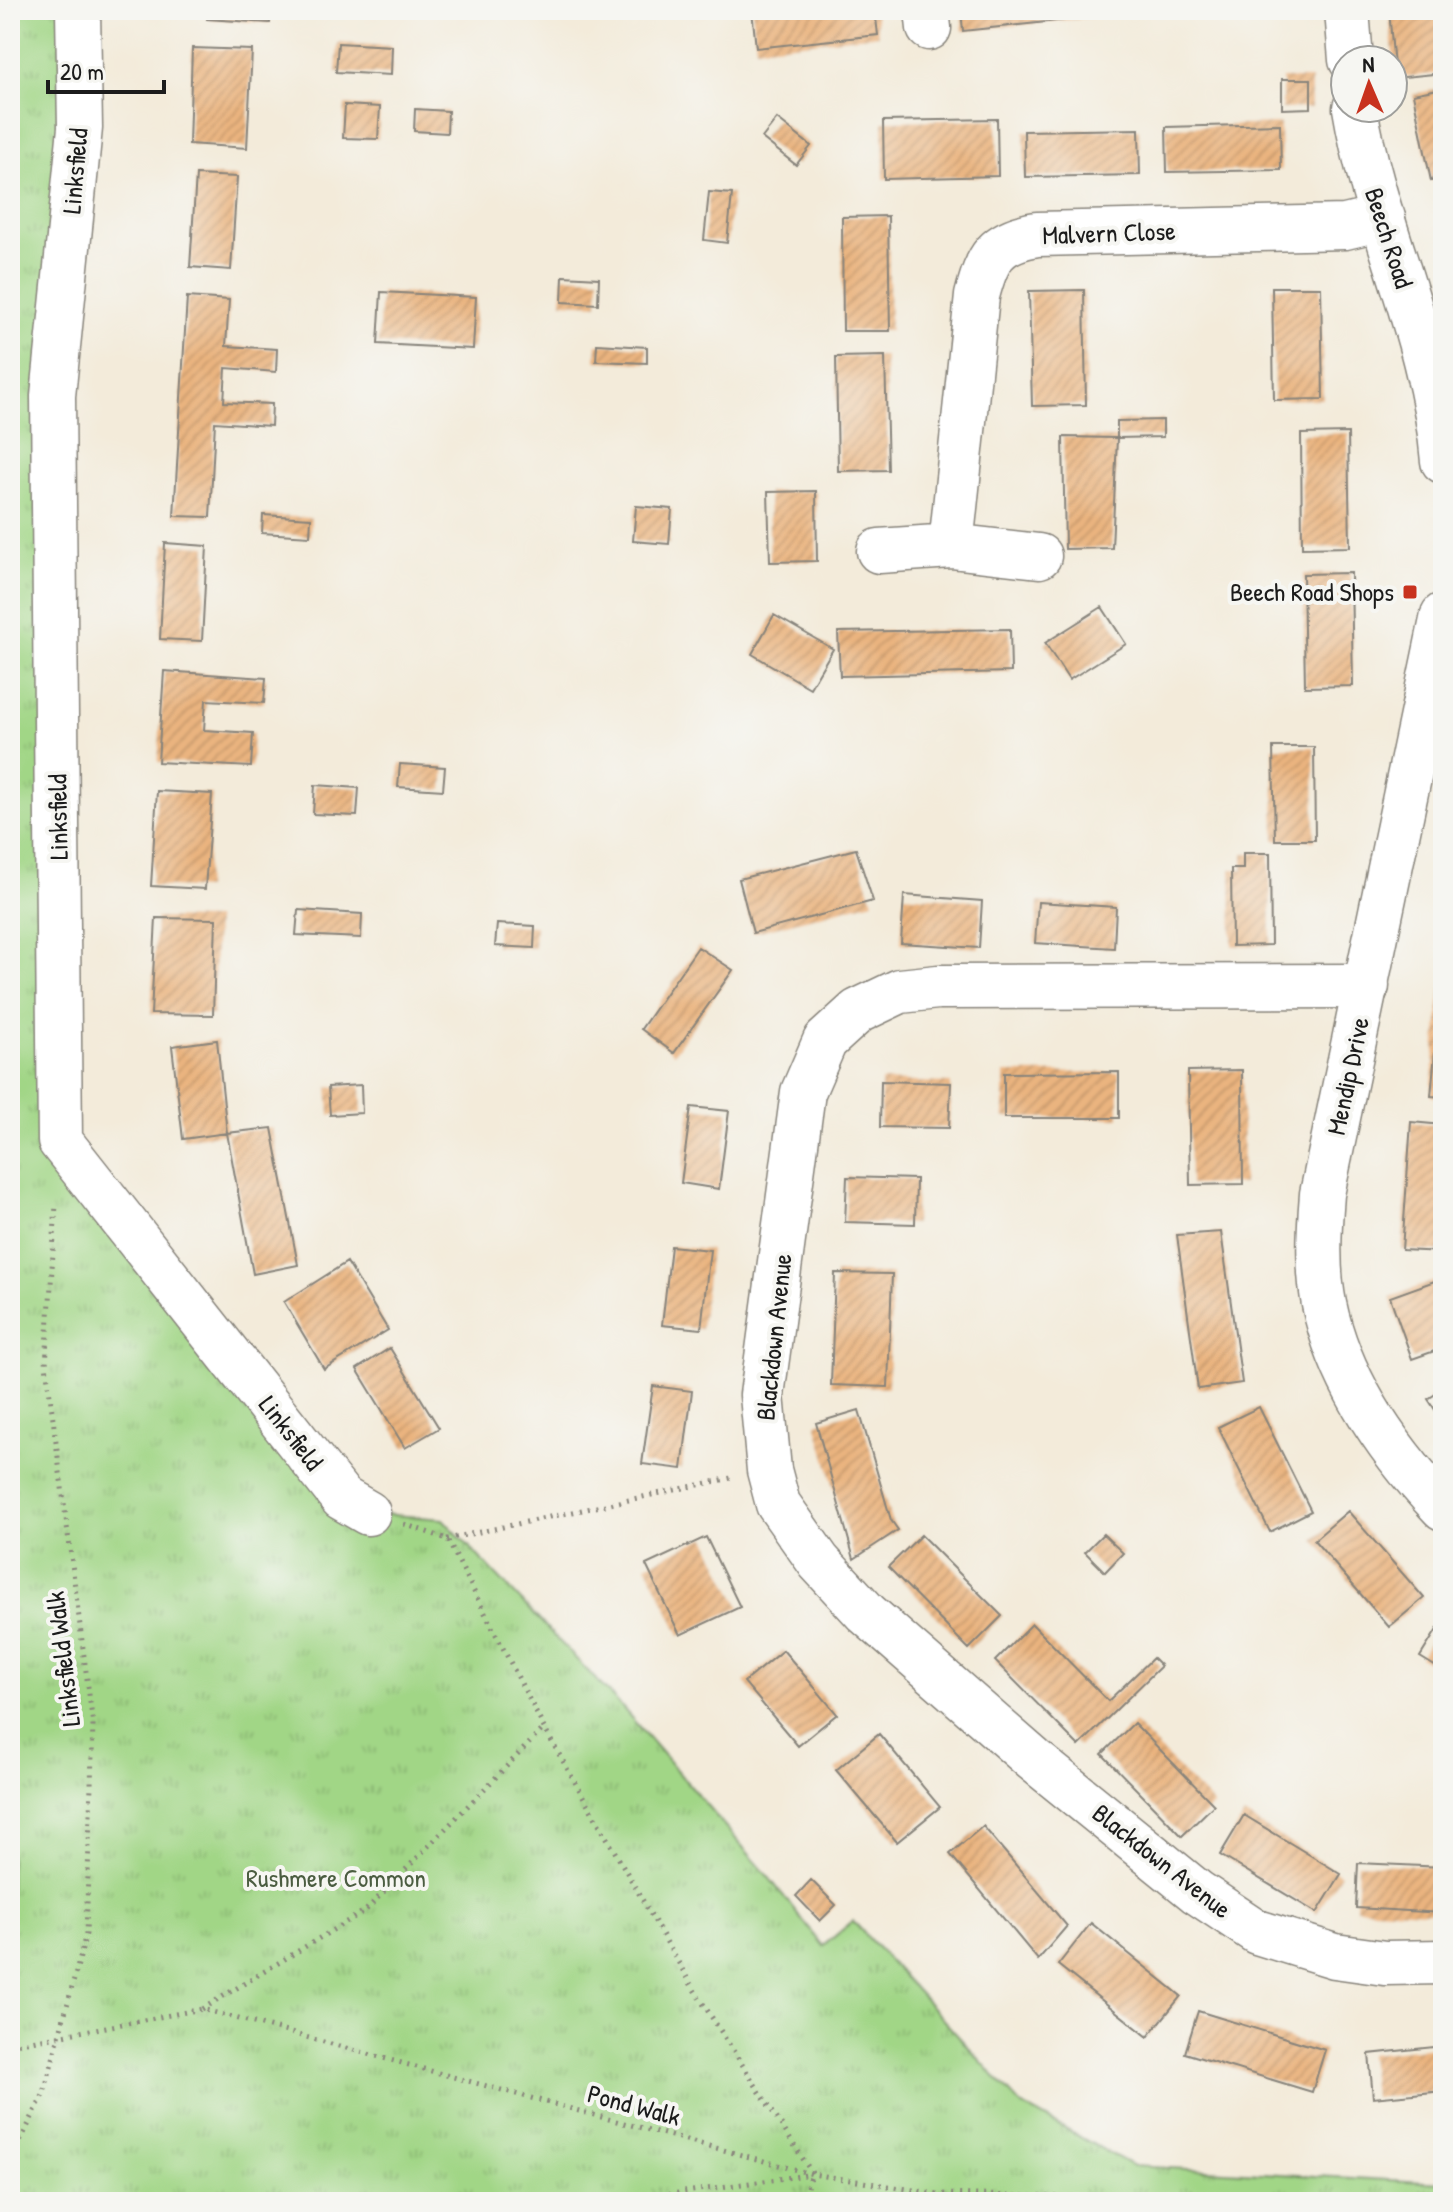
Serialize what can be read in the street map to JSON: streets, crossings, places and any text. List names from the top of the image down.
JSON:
{
  "streets": {
    "street": [
      "Linksfield",
      "Malvern Close",
      "Beech Road",
      "Mendip Drive",
      "Blackdown Avenue"
    ],
    "path": ["Linksfield Walk", "Pond Walk"]
  },
  "crossings": [
    ["Linksfield", "Linksfield Walk"],
    ["Malvern Close", "Beech Road"],
    ["Mendip Drive", "Blackdown Avenue"],
    ["Linksfield Walk", "Pond Walk"]
  ],
  "parks": ["Rushmere Common"],
  "places": {
    "transit": ["Beech Road Shops"]
  },
  "scale_bar": "20 m",
  "north": "top"
}
